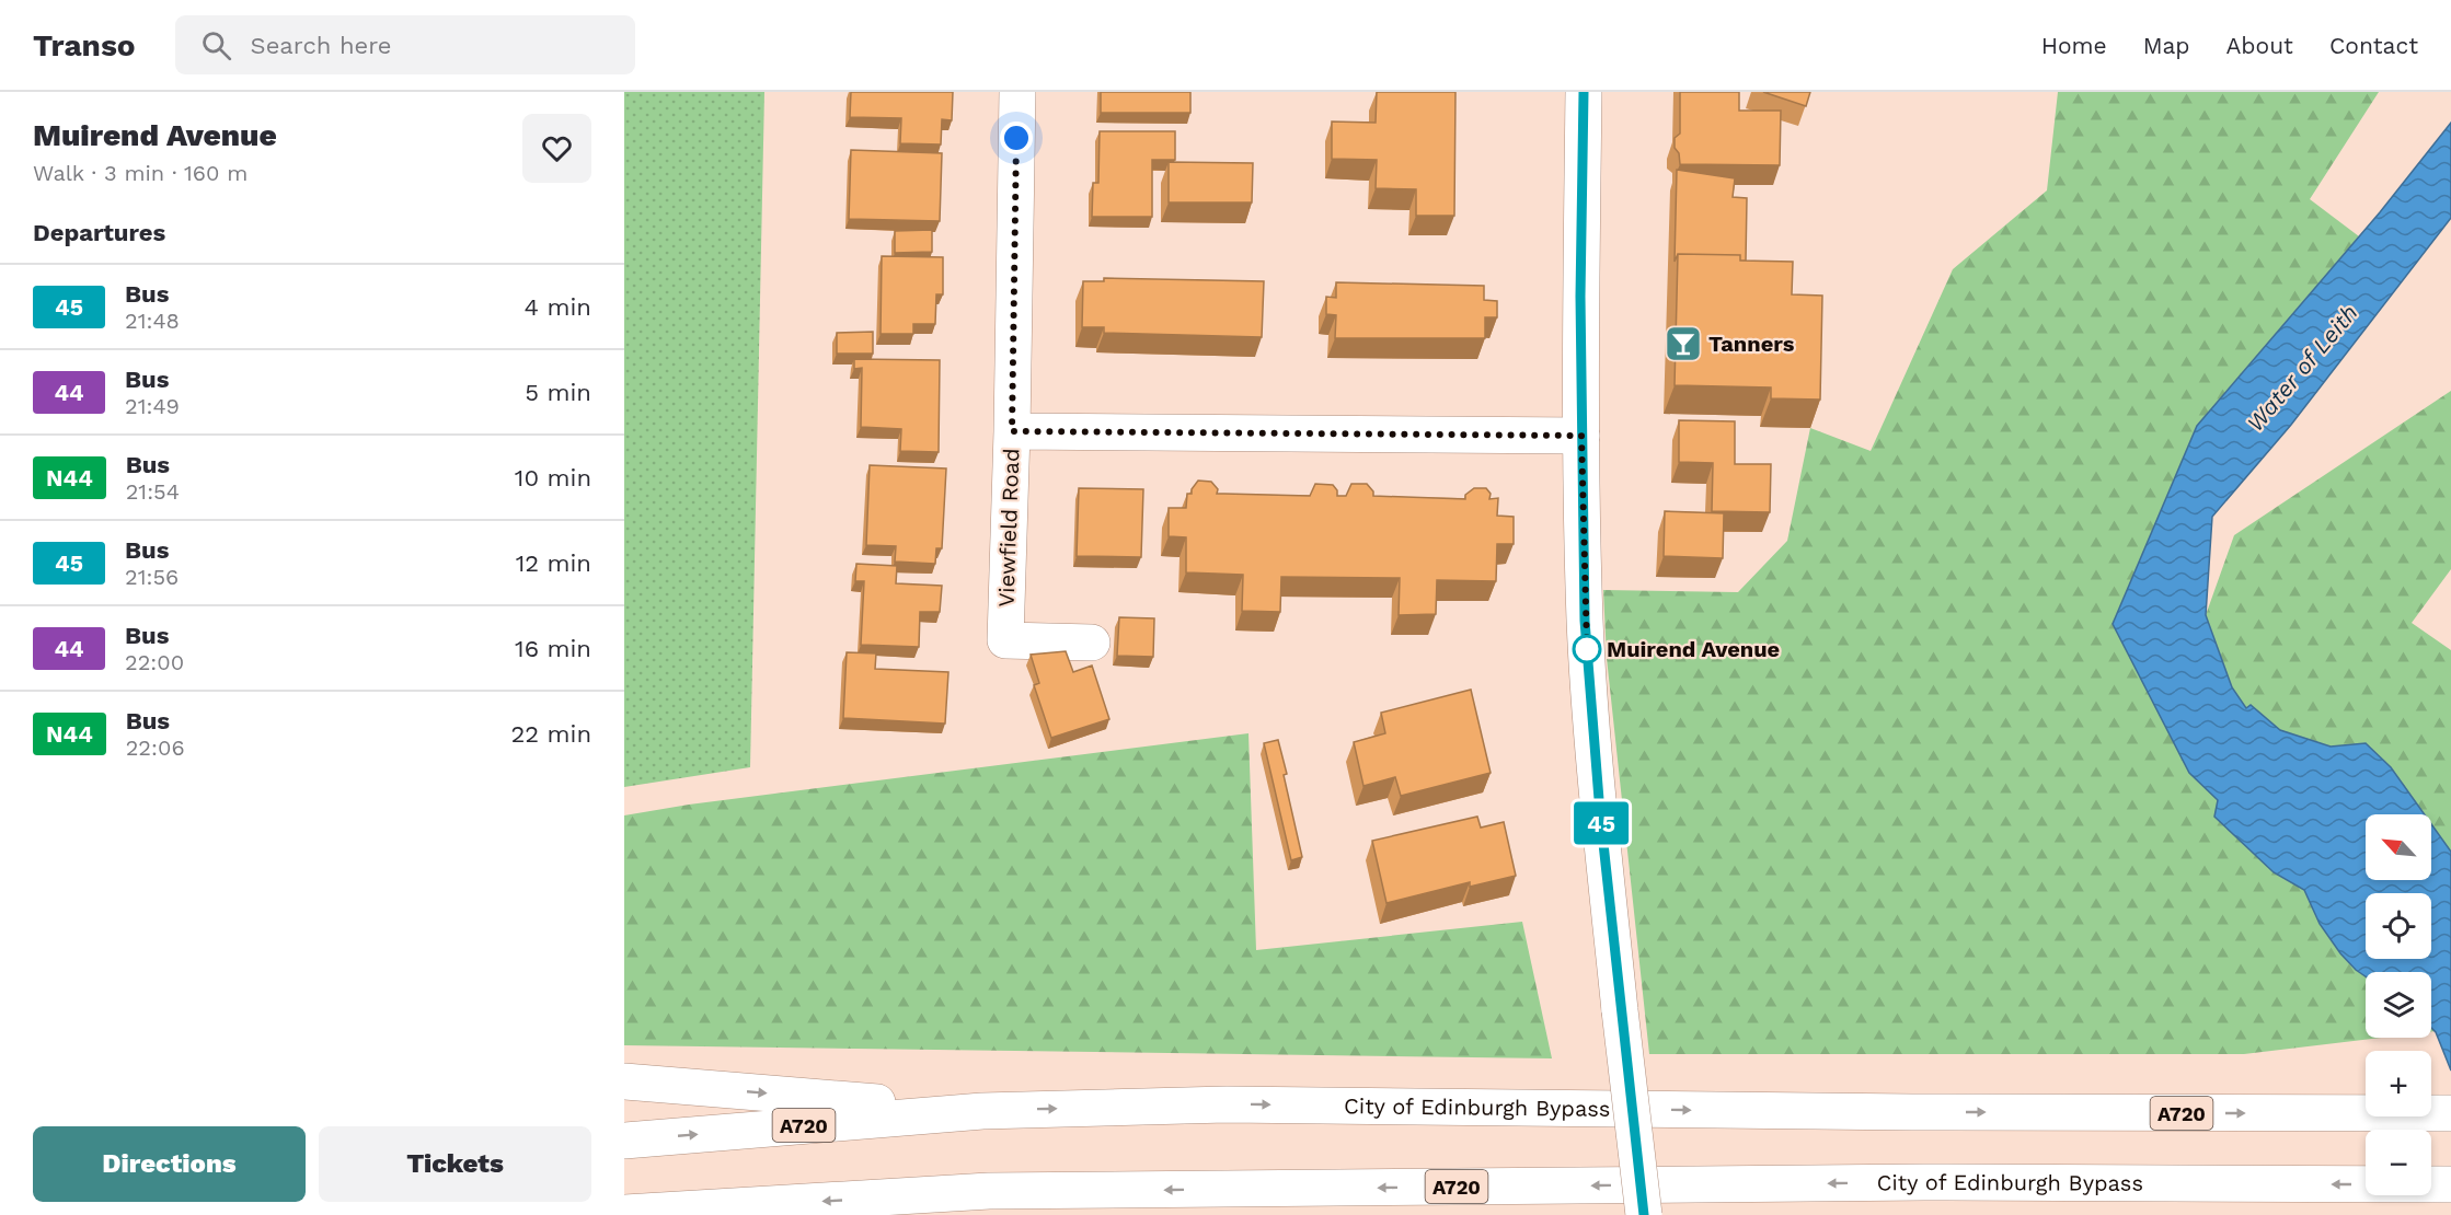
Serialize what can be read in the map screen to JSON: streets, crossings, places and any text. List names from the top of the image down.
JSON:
{
  "streets": {
    "main road": ["Viewfield Road", "City of Edinburgh Bypass", "A720"]
  },
  "water": ["Water of Leith"],
  "places": {
    "bar": ["Tanners"],
    "other": ["Muirend Avenue"]
  },
  "lines": ["bus line 45"],
  "north": "top left",
  "page": {
    "header": "Transo",
    "search": "Search here",
    "nav": [
      "Home",
      "Map",
      "About",
      "Contact"
    ],
    "heading": [
      ["Muirend Avenue", "Walk · 3 min · 160 m"],
      "Departures"
    ],
    "on_map": "45",
    "list": [
      {
        "mark": "45",
        "name": "Bus",
        "note": "21:48",
        "value": "4 min"
      },
      {
        "mark": "44",
        "name": "Bus",
        "note": "21:49",
        "value": "5 min"
      },
      {
        "mark": "N44",
        "name": "Bus",
        "note": "21:54",
        "value": "10 min"
      },
      {
        "mark": "45",
        "name": "Bus",
        "note": "21:56",
        "value": "12 min"
      },
      {
        "mark": "44",
        "name": "Bus",
        "note": "22:00",
        "value": "16 min"
      },
      {
        "mark": "N44",
        "name": "Bus",
        "note": "22:06",
        "value": "22 min"
      }
    ],
    "map_buttons": ["+", "−"],
    "buttons": ["Directions", "Tickets"]
  }
}
